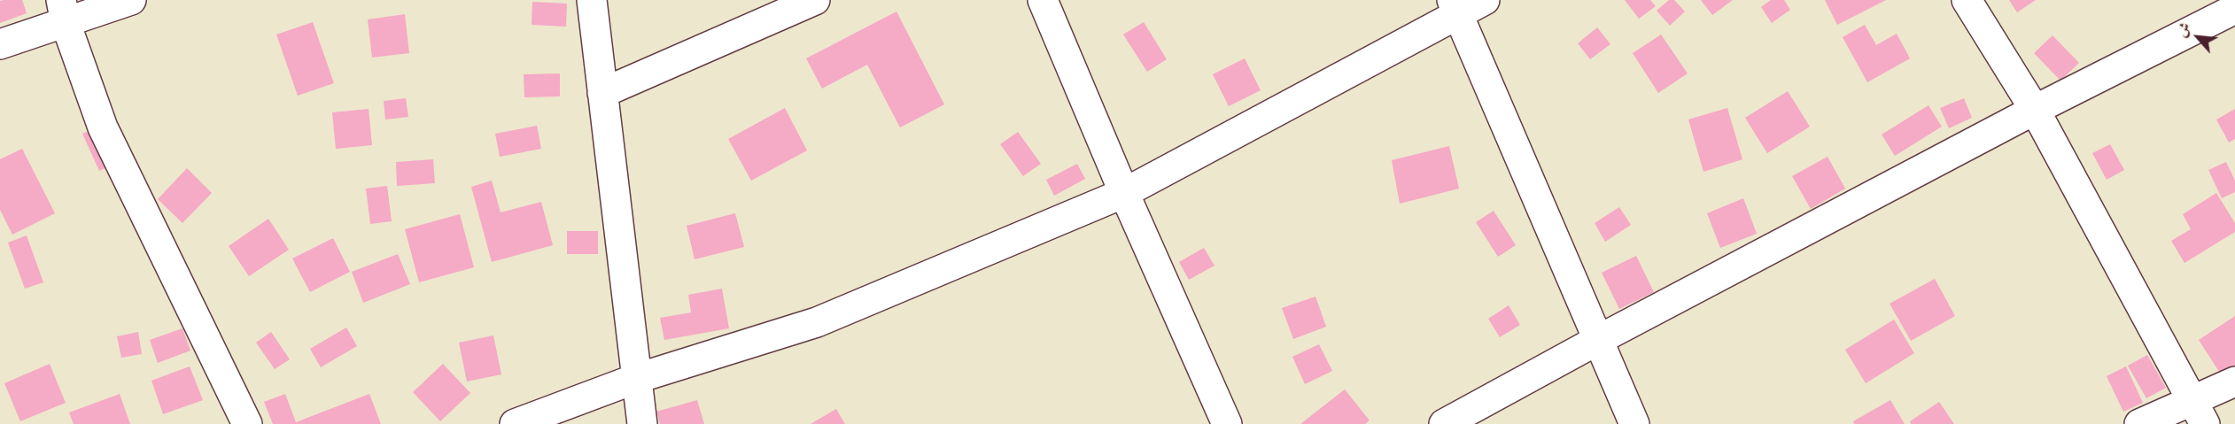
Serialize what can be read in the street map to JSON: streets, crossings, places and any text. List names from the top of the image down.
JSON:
{
  "north": "top left"
}
